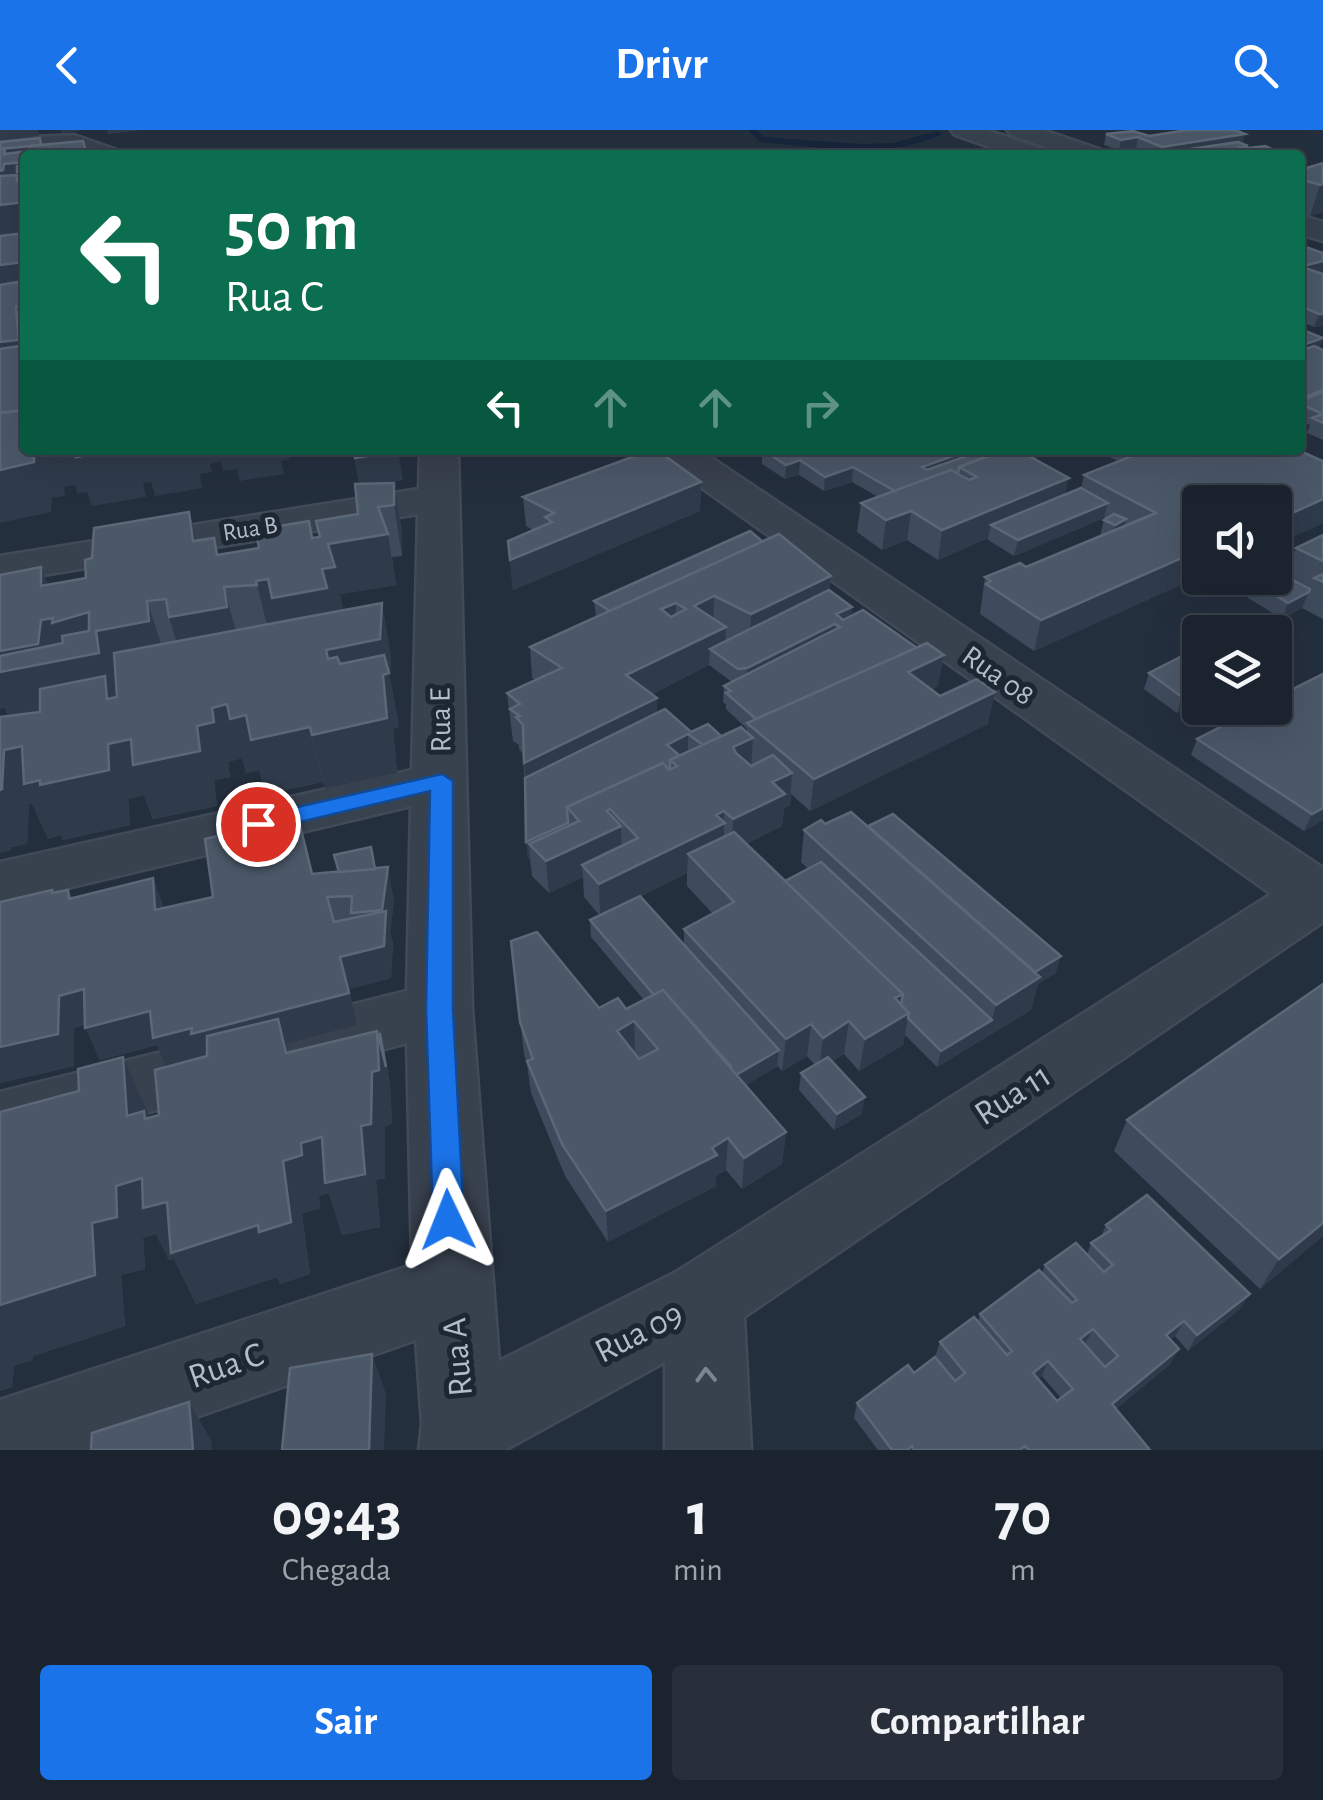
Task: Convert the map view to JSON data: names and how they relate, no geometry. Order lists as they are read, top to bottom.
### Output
{
  "streets": {
    "street": [
      "Rua B",
      "Rua 08",
      "Rua E",
      "Rua 11",
      "Rua 09",
      "Rua A",
      "Rua C"
    ]
  },
  "crossings": [
    ["Rua B", "Rua E"],
    ["Rua 08", "Rua 11"],
    ["Rua E", "Rua A"],
    ["Rua E", "Rua C"],
    ["Rua 11", "Rua 09"],
    ["Rua 09", "Rua A"],
    ["Rua A", "Rua C"]
  ],
  "one_way": ["Rua 09"],
  "page": {
    "header": "Drivr",
    "turn": ["50 m", "Rua C"],
    "eta": [
      "09:43",
      "Chegada",
      "1",
      "min",
      "70",
      "m"
    ],
    "buttons": ["Sair", "Compartilhar"]
  }
}
